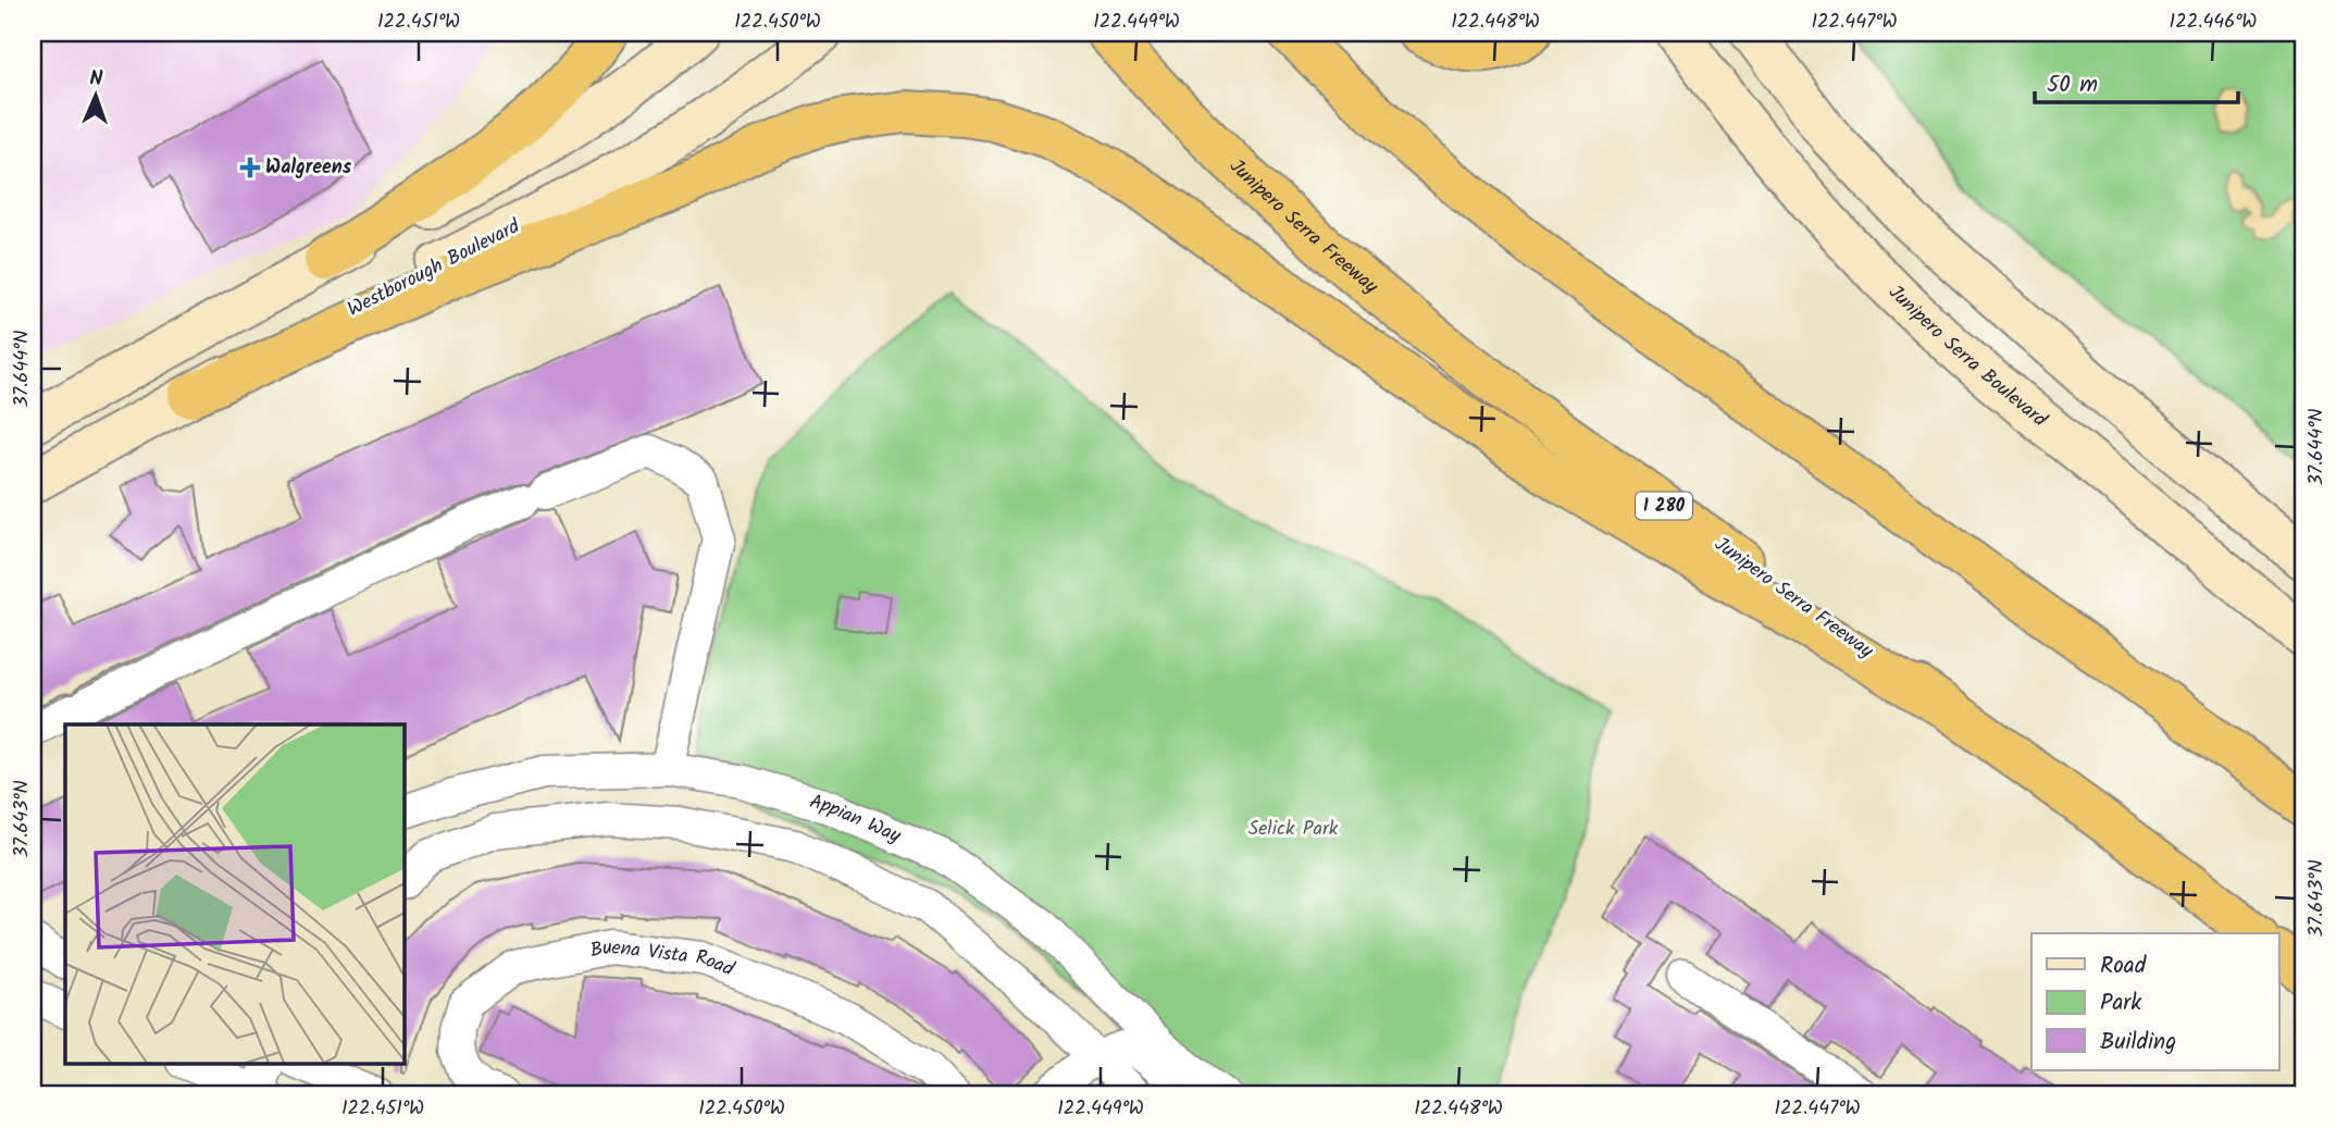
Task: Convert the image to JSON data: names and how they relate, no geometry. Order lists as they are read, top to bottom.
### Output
{
  "streets": {
    "highway": ["Junipero Serra Freeway", "I 280"],
    "main road": ["Westborough Boulevard", "Junipero Serra Boulevard"],
    "street": ["Appian Way", "Buena Vista Road"]
  },
  "parks": ["Selick Park"],
  "places": {
    "health": ["Walgreens"]
  },
  "legend": ["Road", "Park", "Building"],
  "scale_bar": "50 m",
  "north": "top",
  "coordinates": [
    "122.451°W",
    "122.450°W",
    "122.449°W",
    "122.448°W",
    "122.447°W",
    "122.446°W",
    "37.644°N",
    "37.643°N"
  ]
}
